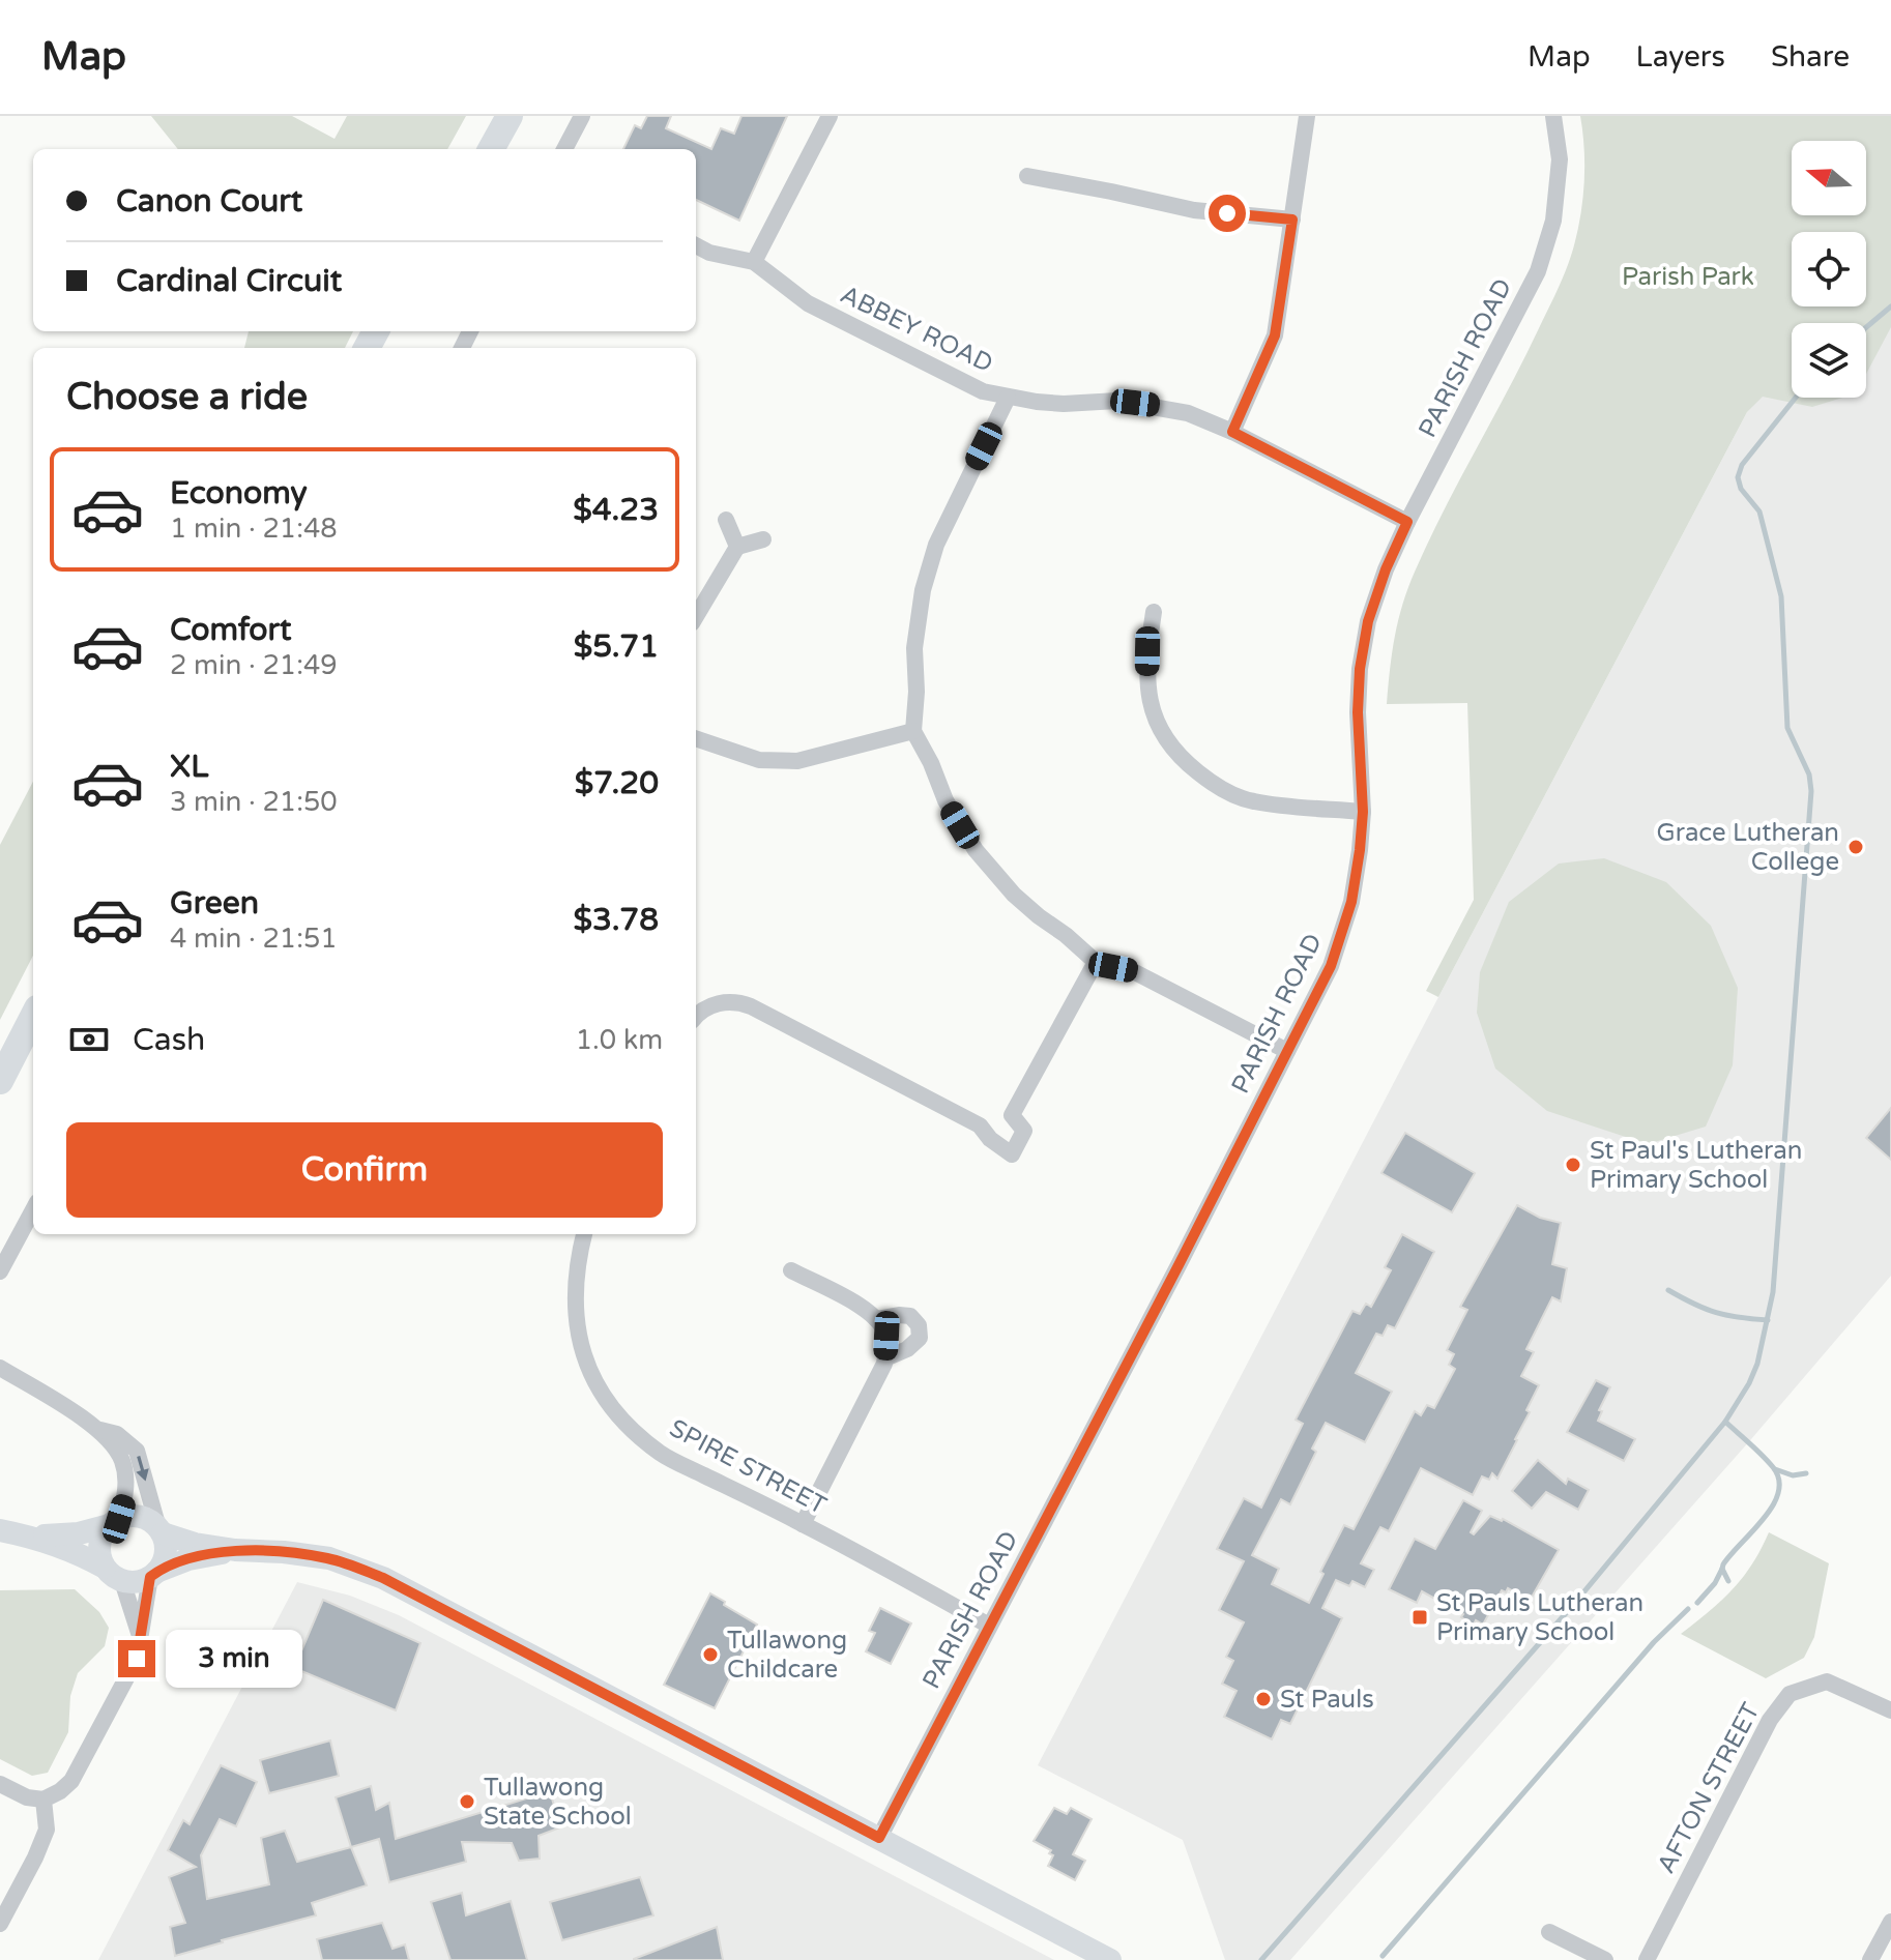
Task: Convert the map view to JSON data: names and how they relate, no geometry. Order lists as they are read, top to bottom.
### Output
{
  "streets": {
    "street": [
      "ABBEY ROAD",
      "PARISH ROAD",
      "SPIRE STREET",
      "AFTON STREET"
    ]
  },
  "crossings": [
    ["ABBEY ROAD", "PARISH ROAD"],
    ["PARISH ROAD", "SPIRE STREET"]
  ],
  "parks": ["Parish Park"],
  "places": {
    "other": [
      "Grace Lutheran College",
      "St Paul's Lutheran Primary School",
      "Tullawong Childcare",
      "St Pauls",
      "Tullawong State School"
    ],
    "transit": ["St Pauls Lutheran Primary School"]
  },
  "north": "left",
  "page": {
    "header": "Map",
    "nav": ["Map", "Layers", "Share"],
    "banner": ["Canon Court", "Cardinal Circuit"],
    "heading": "Choose a ride",
    "list": [
      {
        "name": "Economy",
        "note": "1 min · 21:48",
        "value": "$4.23"
      },
      {
        "name": "Comfort",
        "note": "2 min · 21:49",
        "value": "$5.71"
      },
      {
        "name": "XL",
        "note": "3 min · 21:50",
        "value": "$7.20"
      },
      {
        "name": "Green",
        "note": "4 min · 21:51",
        "value": "$3.78"
      }
    ],
    "pay": ["Cash", "1.0 km"],
    "buttons": "Confirm",
    "bubble": "3 min"
  }
}
